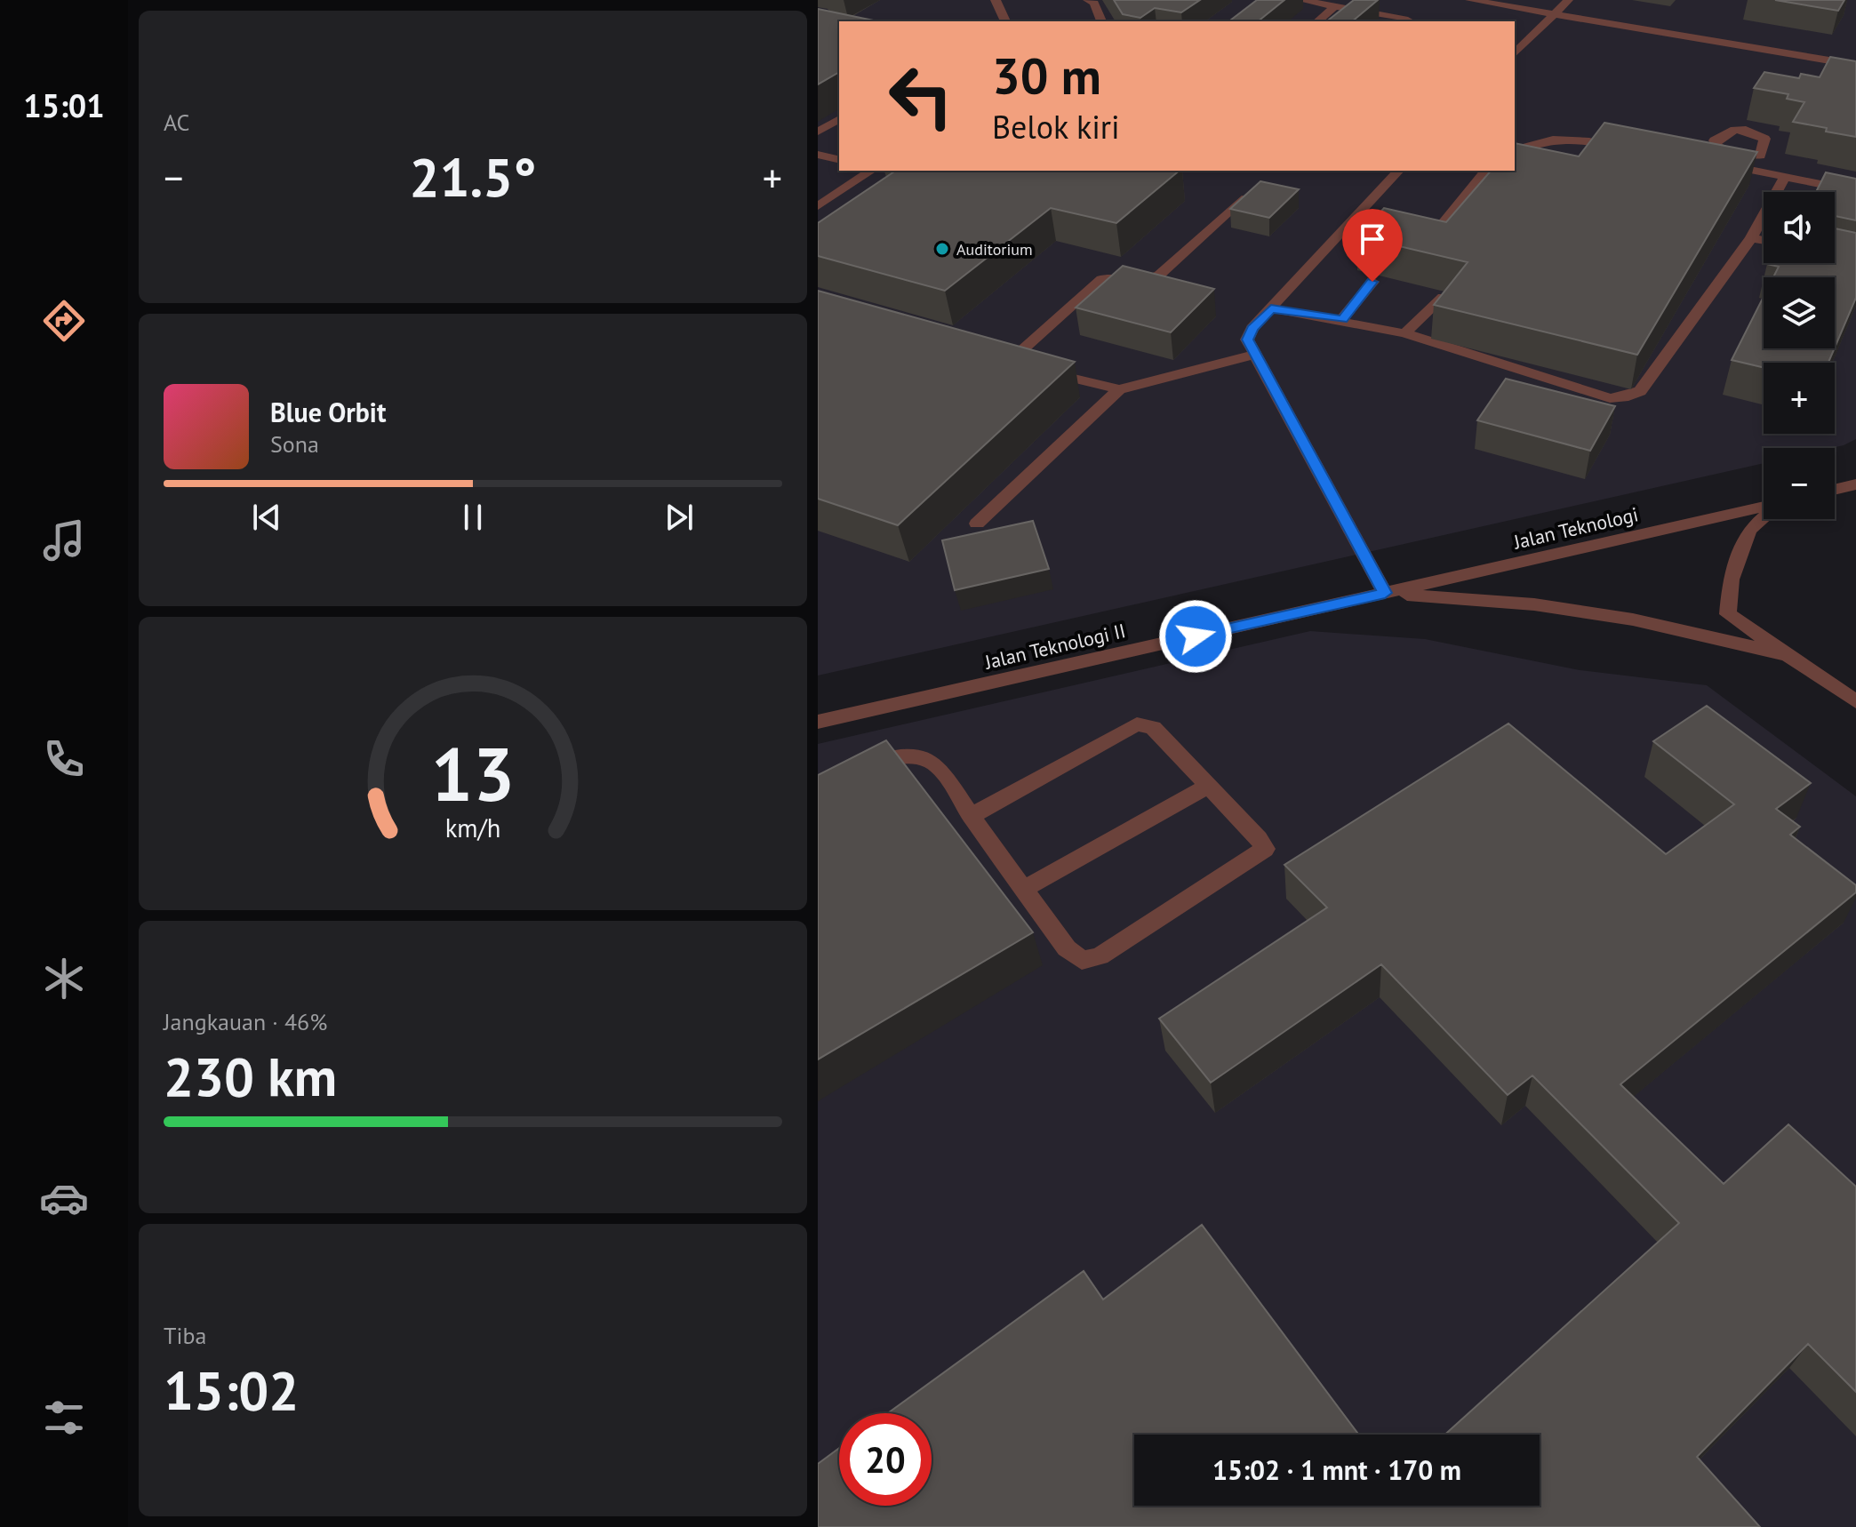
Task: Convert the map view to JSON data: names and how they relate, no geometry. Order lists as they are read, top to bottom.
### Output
{
  "streets": {
    "lane": ["Jalan Teknologi", "Jalan Teknologi II"]
  },
  "crossings": [
    ["Jalan Teknologi", "Jalan Teknologi II"]
  ],
  "places": ["Auditorium"],
  "page": {
    "tabs": "15:01",
    "tile": [
      "AC",
      ["Jangkauan · 46%", "230 km"],
      ["Tiba", "15:02"]
    ],
    "turn": ["30 m", "Belok kiri"],
    "heat": ["−", "21.5°", "+"],
    "map_buttons": ["+", "−"],
    "song": ["Blue Orbit", "Sona"],
    "limit": "20",
    "trip": "15:02 · 1 mnt · 170 m",
    "gauge": ["13", "km/h"]
  }
}
